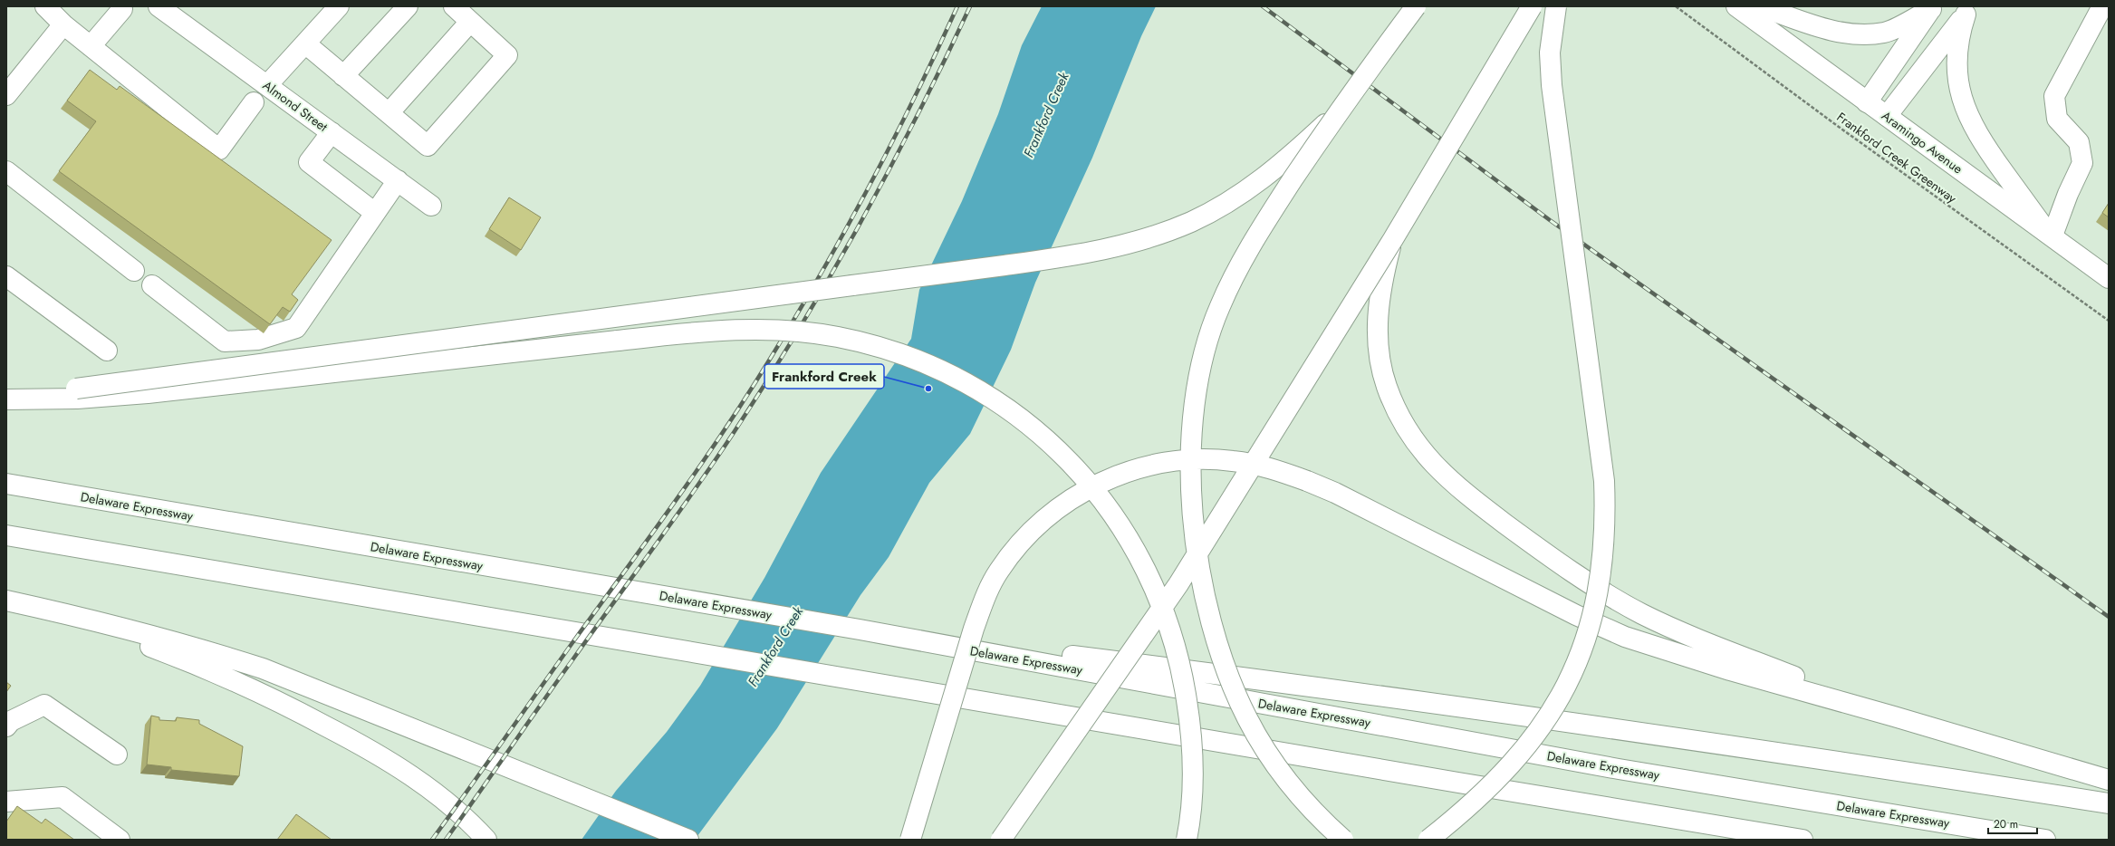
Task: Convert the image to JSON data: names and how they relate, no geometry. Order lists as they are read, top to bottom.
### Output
{
  "streets": {
    "main road": ["Almond Street", "Aramingo Avenue", "Delaware Expressway"],
    "path": ["Frankford Creek Greenway"]
  },
  "water": ["Frankford Creek"],
  "places": ["Frankford Creek"],
  "scale_bar": "20 m"
}
